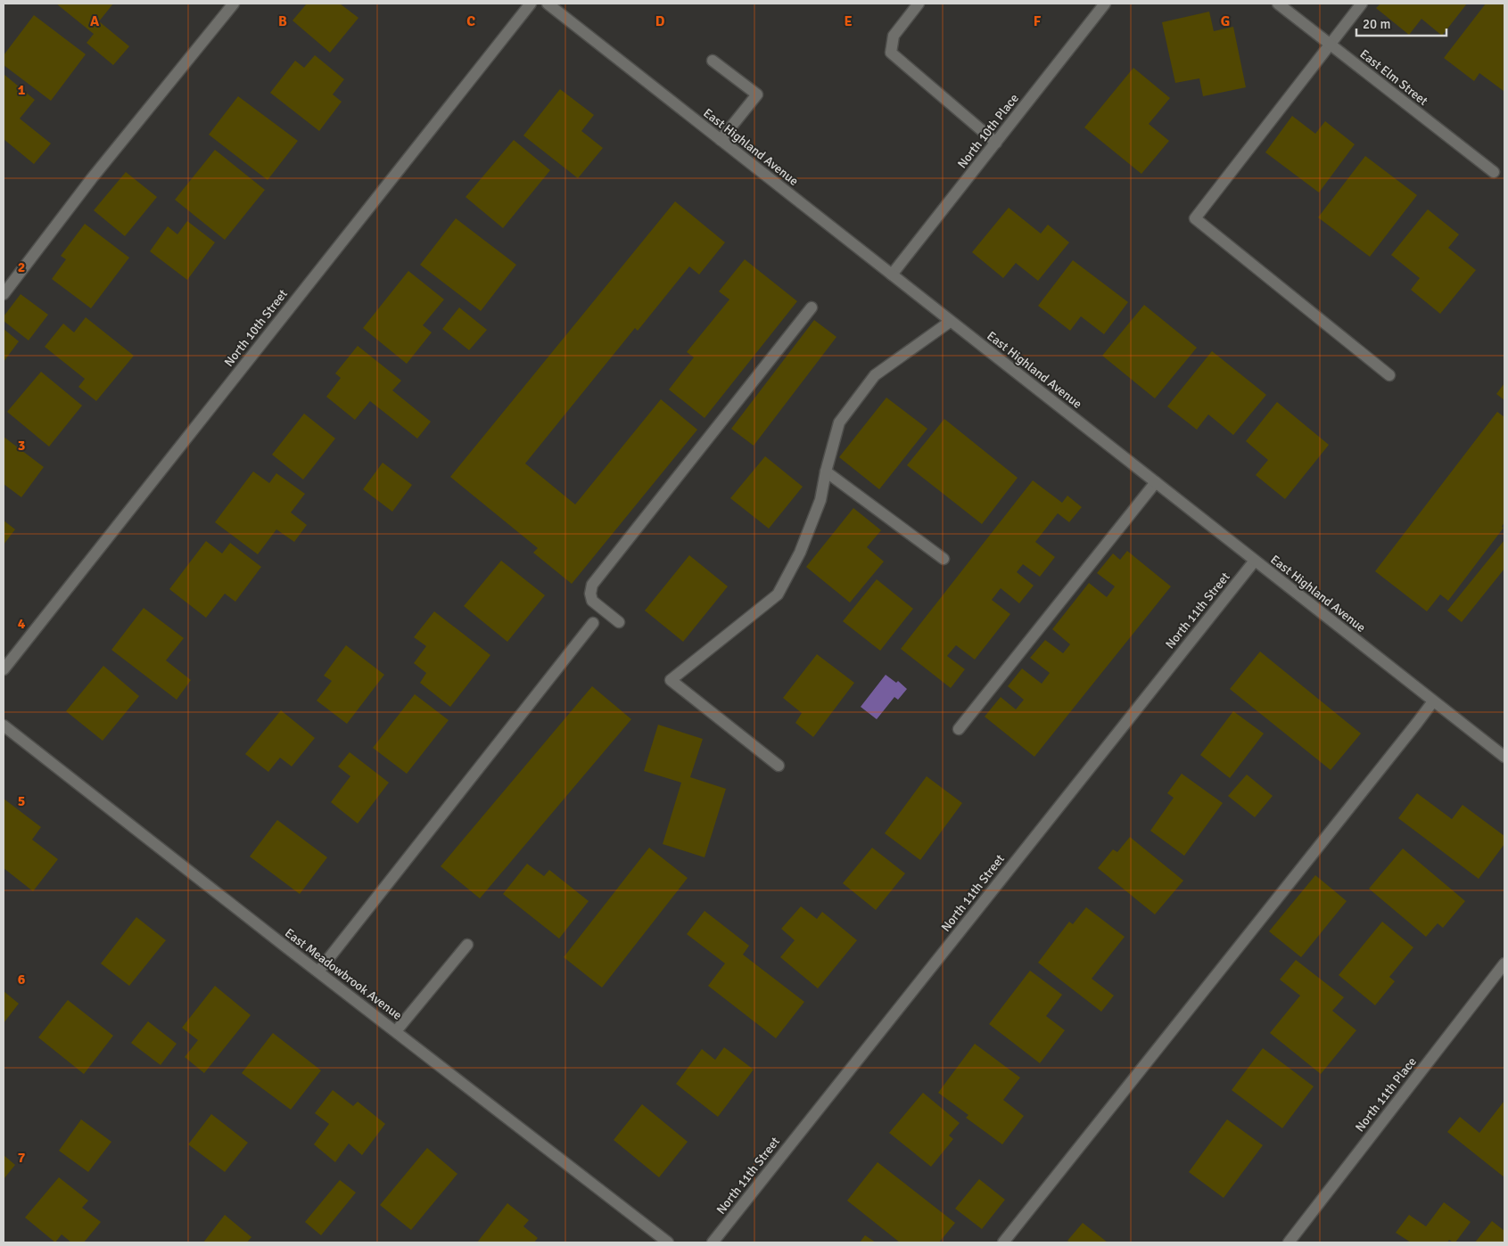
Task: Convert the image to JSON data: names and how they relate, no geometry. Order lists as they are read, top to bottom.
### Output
{
  "streets": {
    "street": [
      "East Elm Street",
      "North 10th Place",
      "East Highland Avenue",
      "North 10th Street",
      "North 11th Street",
      "East Meadowbrook Avenue",
      "North 11th Place"
    ]
  },
  "crossings": [
    ["North 10th Place", "East Highland Avenue"],
    ["East Highland Avenue", "North 11th Street"]
  ],
  "scale_bar": "20 m",
  "grid": {
    "columns": [
      "A",
      "B",
      "C",
      "D",
      "E",
      "F",
      "G"
    ],
    "rows": [
      "1",
      "2",
      "3",
      "4",
      "5",
      "6",
      "7"
    ]
  }
}
